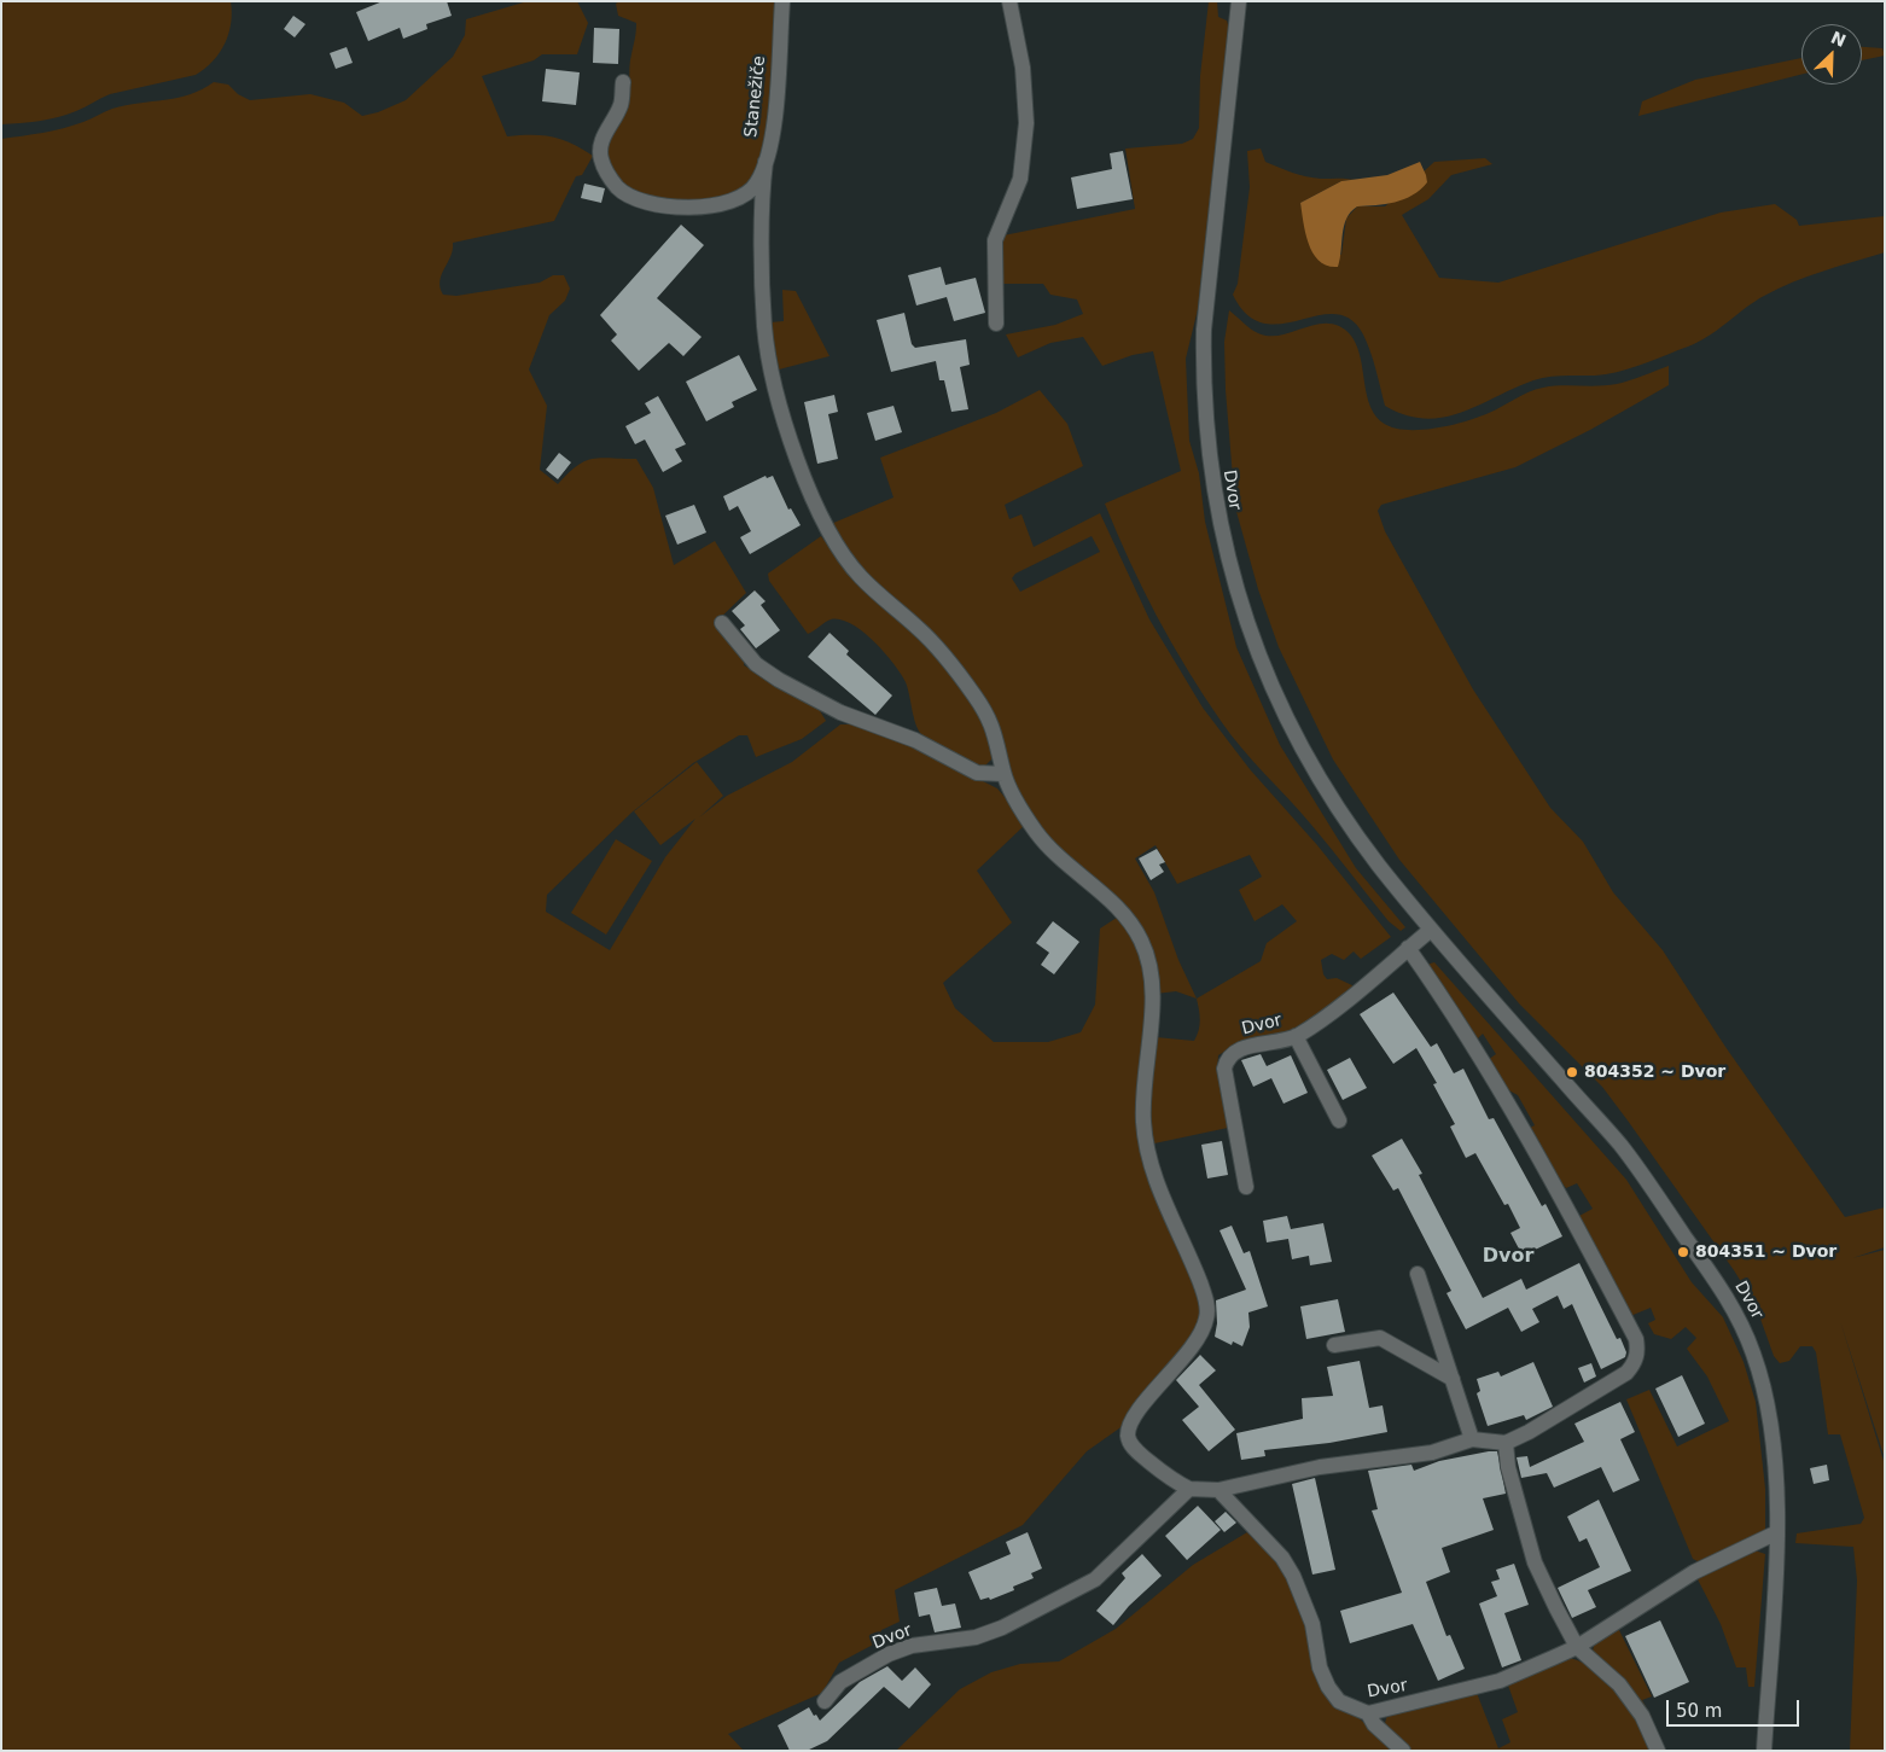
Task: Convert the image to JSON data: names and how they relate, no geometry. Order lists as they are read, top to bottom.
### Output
{
  "streets": {
    "street": ["Stanežiče", "Dvor"]
  },
  "districts": ["Dvor"],
  "places": ["804352 ~ Dvor", "804351 ~ Dvor"],
  "scale_bar": "50 m",
  "north": "top right"
}
